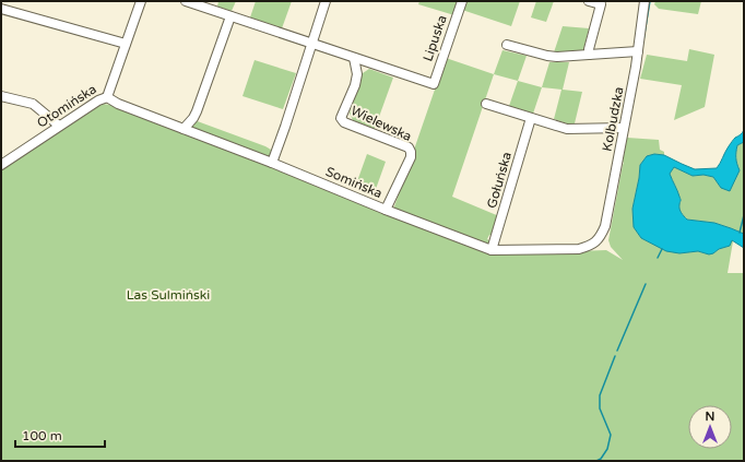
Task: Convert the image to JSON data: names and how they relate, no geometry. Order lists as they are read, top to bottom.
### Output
{
  "streets": {
    "street": [
      "Lipuska",
      "Otomińska",
      "Kolbudzka",
      "Wielewska",
      "Gołuńska",
      "Somińska"
    ]
  },
  "crossings": [
    ["Lipuska", "Wielewska"],
    ["Otomińska", "Somińska"],
    ["Kolbudzka", "Somińska"],
    ["Wielewska", "Somińska"],
    ["Gołuńska", "Somińska"]
  ],
  "parks": ["Las Sulmiński"],
  "scale_bar": "100 m",
  "north": "top"
}
